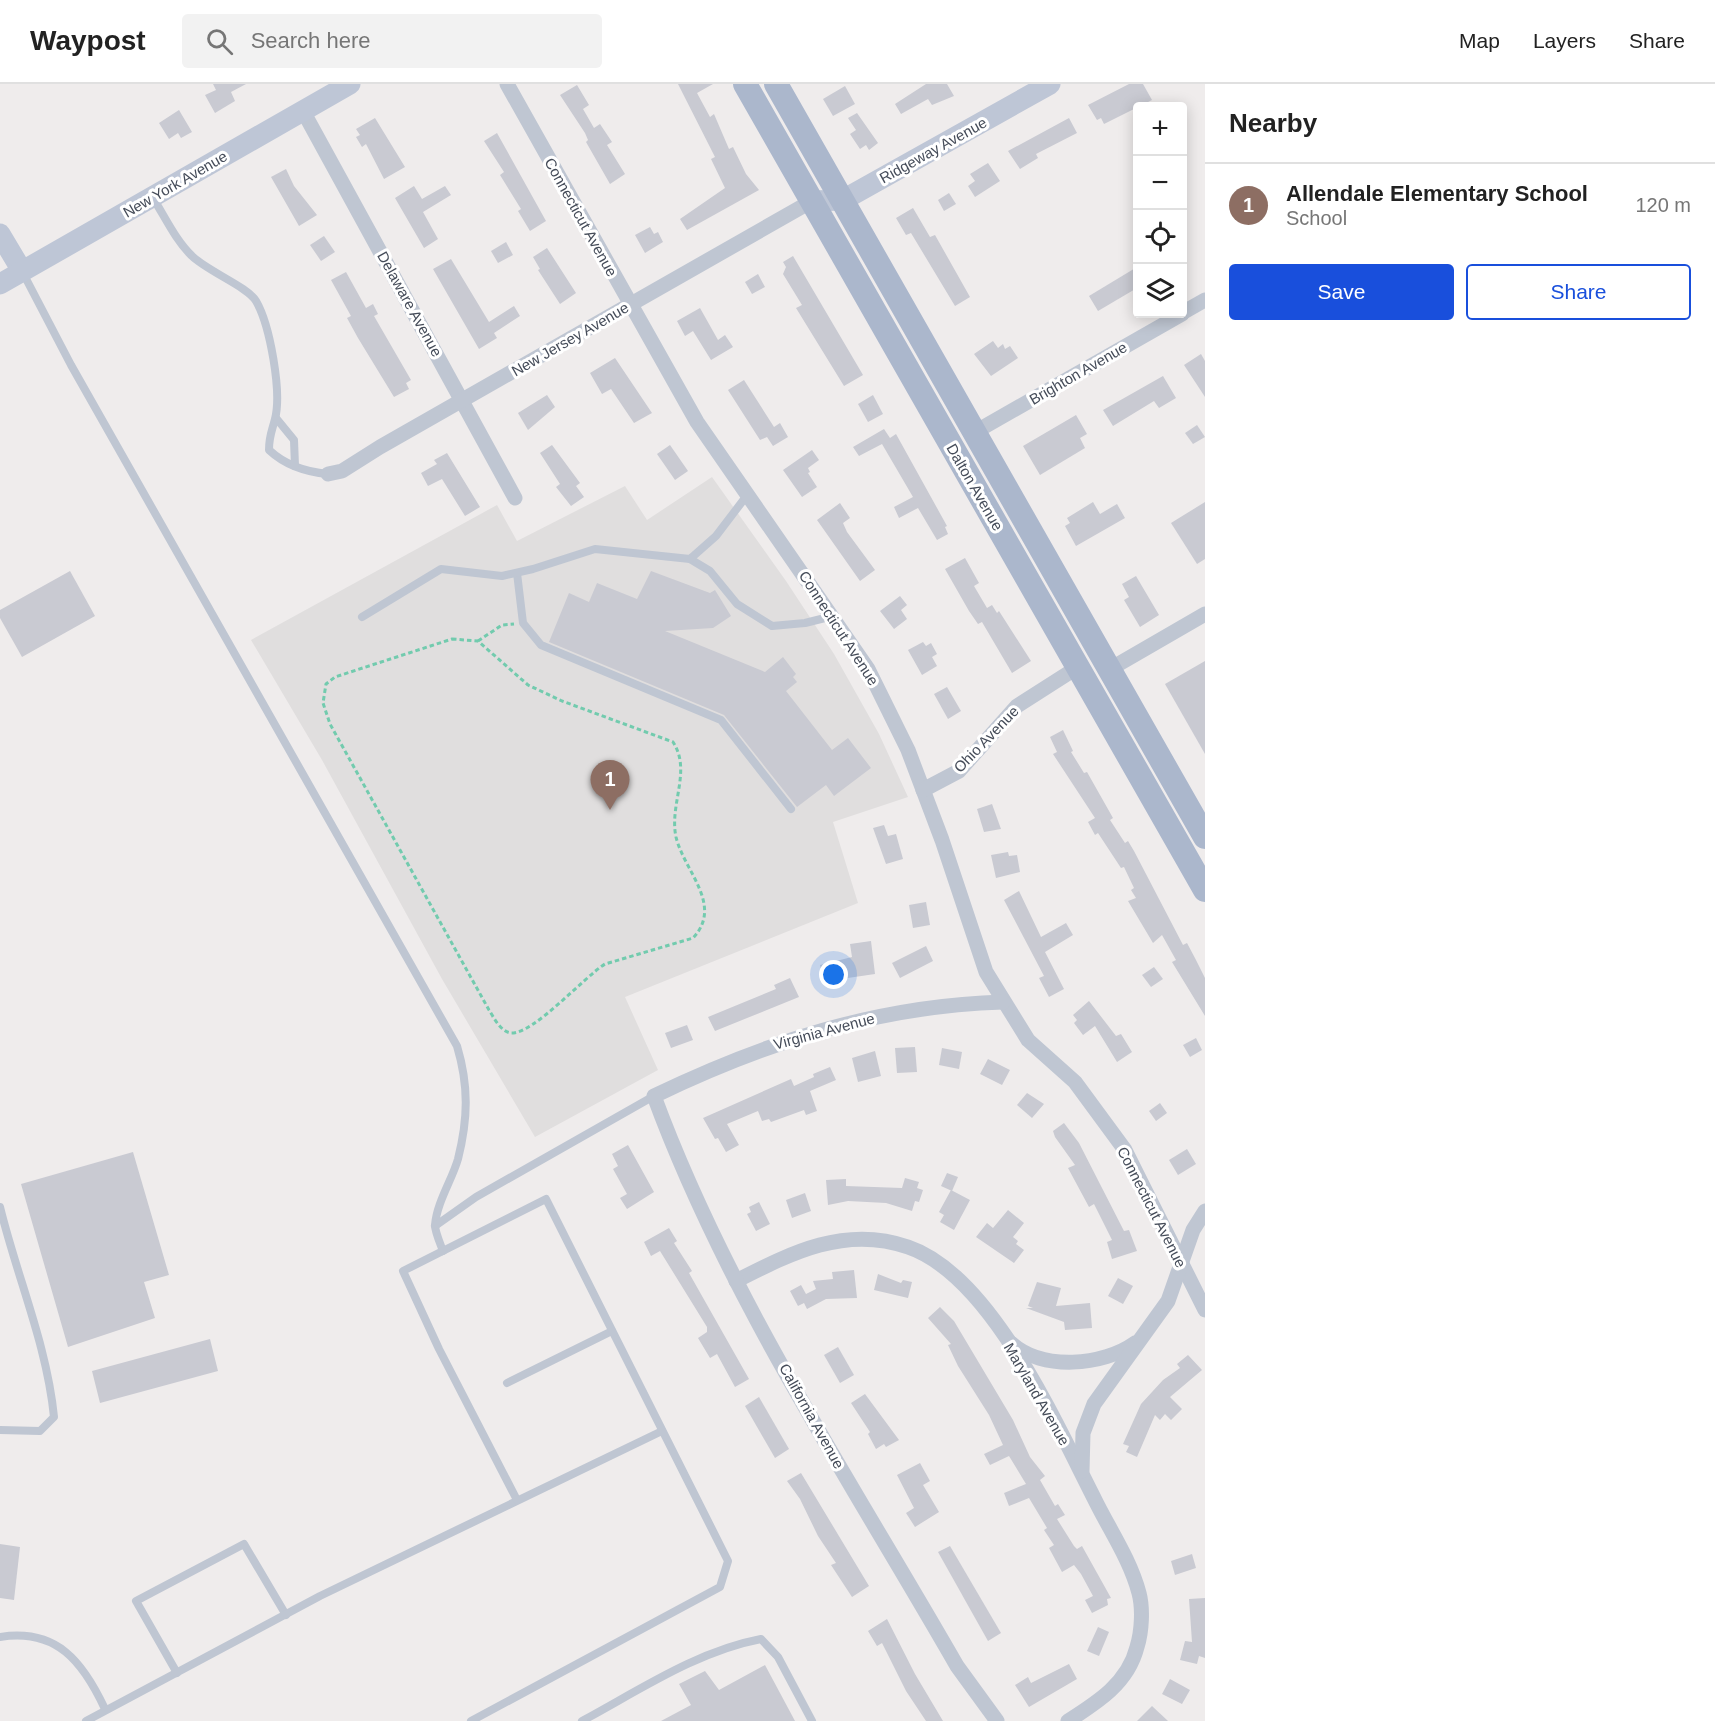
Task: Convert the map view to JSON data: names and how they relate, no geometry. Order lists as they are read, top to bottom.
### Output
{
  "streets": {
    "main road": ["Dalton Avenue"],
    "street": [
      "Ridgeway Avenue",
      "New York Avenue",
      "Connecticut Avenue",
      "Delaware Avenue",
      "New Jersey Avenue",
      "Brighton Avenue",
      "Ohio Avenue",
      "Virginia Avenue",
      "Maryland Avenue",
      "California Avenue"
    ]
  },
  "crossings": [
    ["Ridgeway Avenue", "New Jersey Avenue"],
    ["Ridgeway Avenue", "Dalton Avenue"],
    ["New York Avenue", "Delaware Avenue"],
    ["Connecticut Avenue", "New Jersey Avenue"],
    ["Connecticut Avenue", "Ohio Avenue"],
    ["Connecticut Avenue", "Virginia Avenue"],
    ["Delaware Avenue", "New Jersey Avenue"],
    ["New Jersey Avenue", "Dalton Avenue"],
    ["Brighton Avenue", "Dalton Avenue"],
    ["Dalton Avenue", "Ohio Avenue"],
    ["Virginia Avenue", "California Avenue"],
    ["Maryland Avenue", "California Avenue"]
  ],
  "page": {
    "header": "Waypost",
    "search": "Search here",
    "nav": ["Map", "Layers", "Share"],
    "heading": "Nearby",
    "map_buttons": ["+", "−"],
    "list": [
      {
        "mark": "1",
        "name": "Allendale Elementary School",
        "note": "School",
        "value": "120 m"
      }
    ],
    "buttons": ["Save", "Share"],
    "pins": "1"
  }
}
